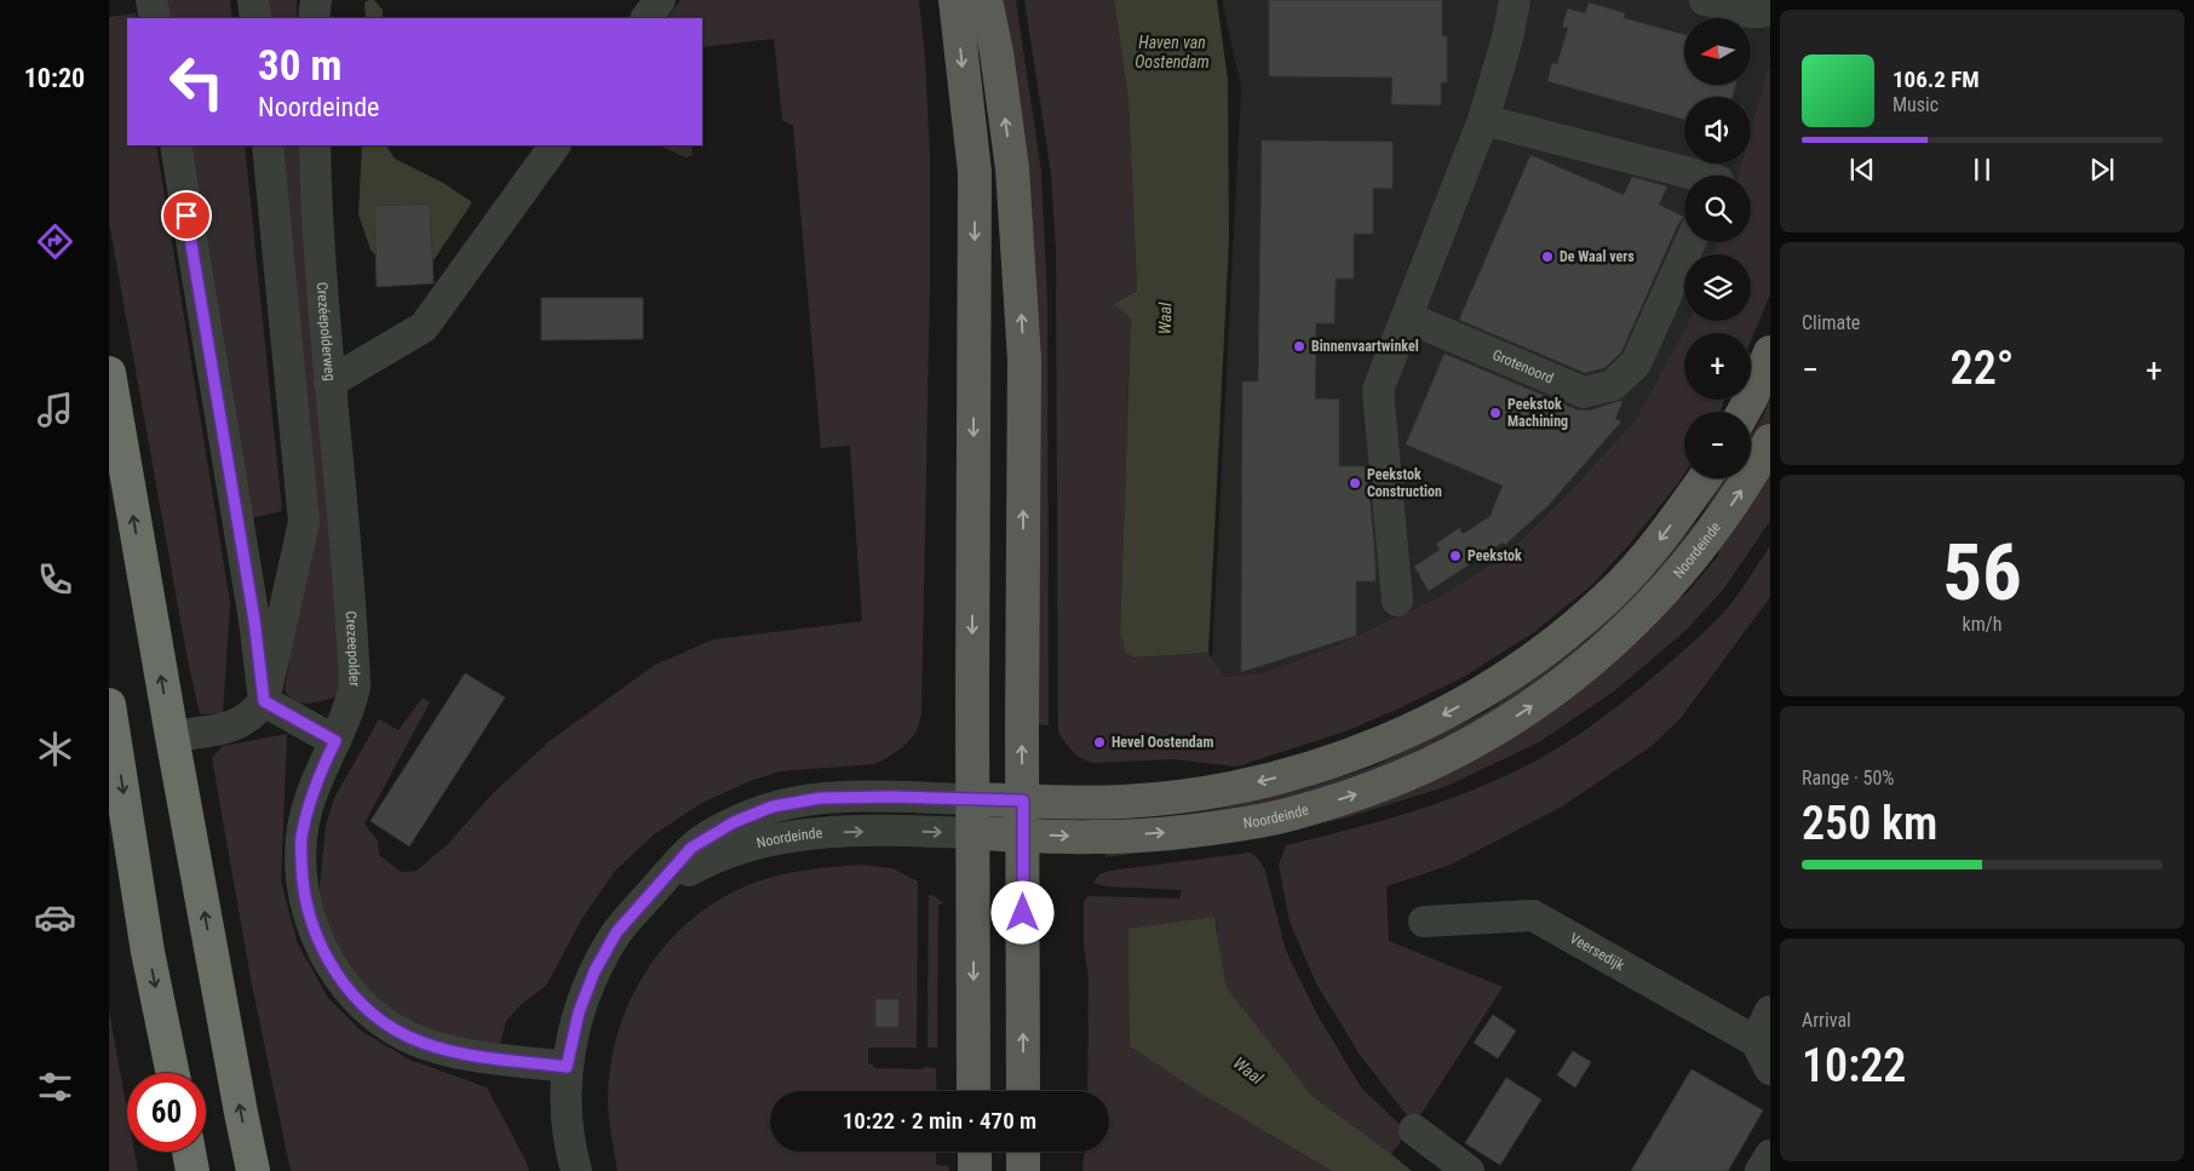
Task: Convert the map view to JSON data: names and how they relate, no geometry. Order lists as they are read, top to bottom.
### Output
{
  "streets": {
    "main road": ["Noordeinde"],
    "street": [
      "Crezéepolderweg",
      "Grotenoord",
      "Crezeepolder",
      "Veersedijk"
    ]
  },
  "crossings": [
    ["Crezéepolderweg", "Crezeepolder"],
    ["Noordeinde", "Crezeepolder"]
  ],
  "water": ["Haven van Oostendam", "Waal"],
  "places": [
    "De Waal vers",
    "Binnenvaartwinkel",
    "Peekstok Machining",
    "Peekstok Construction",
    "Peekstok",
    "Hevel Oostendam"
  ],
  "north": "left",
  "page": {
    "tabs": "10:20",
    "map_buttons": ["+", "−"],
    "turn": ["30 m", "Noordeinde"],
    "song": ["106.2 FM", "Music"],
    "tile": [
      "Climate",
      ["56", "km/h"],
      ["Range · 50%", "250 km"],
      ["Arrival", "10:22"]
    ],
    "heat": ["−", "22°", "+"],
    "limit": "60",
    "trip": "10:22 · 2 min · 470 m"
  }
}
